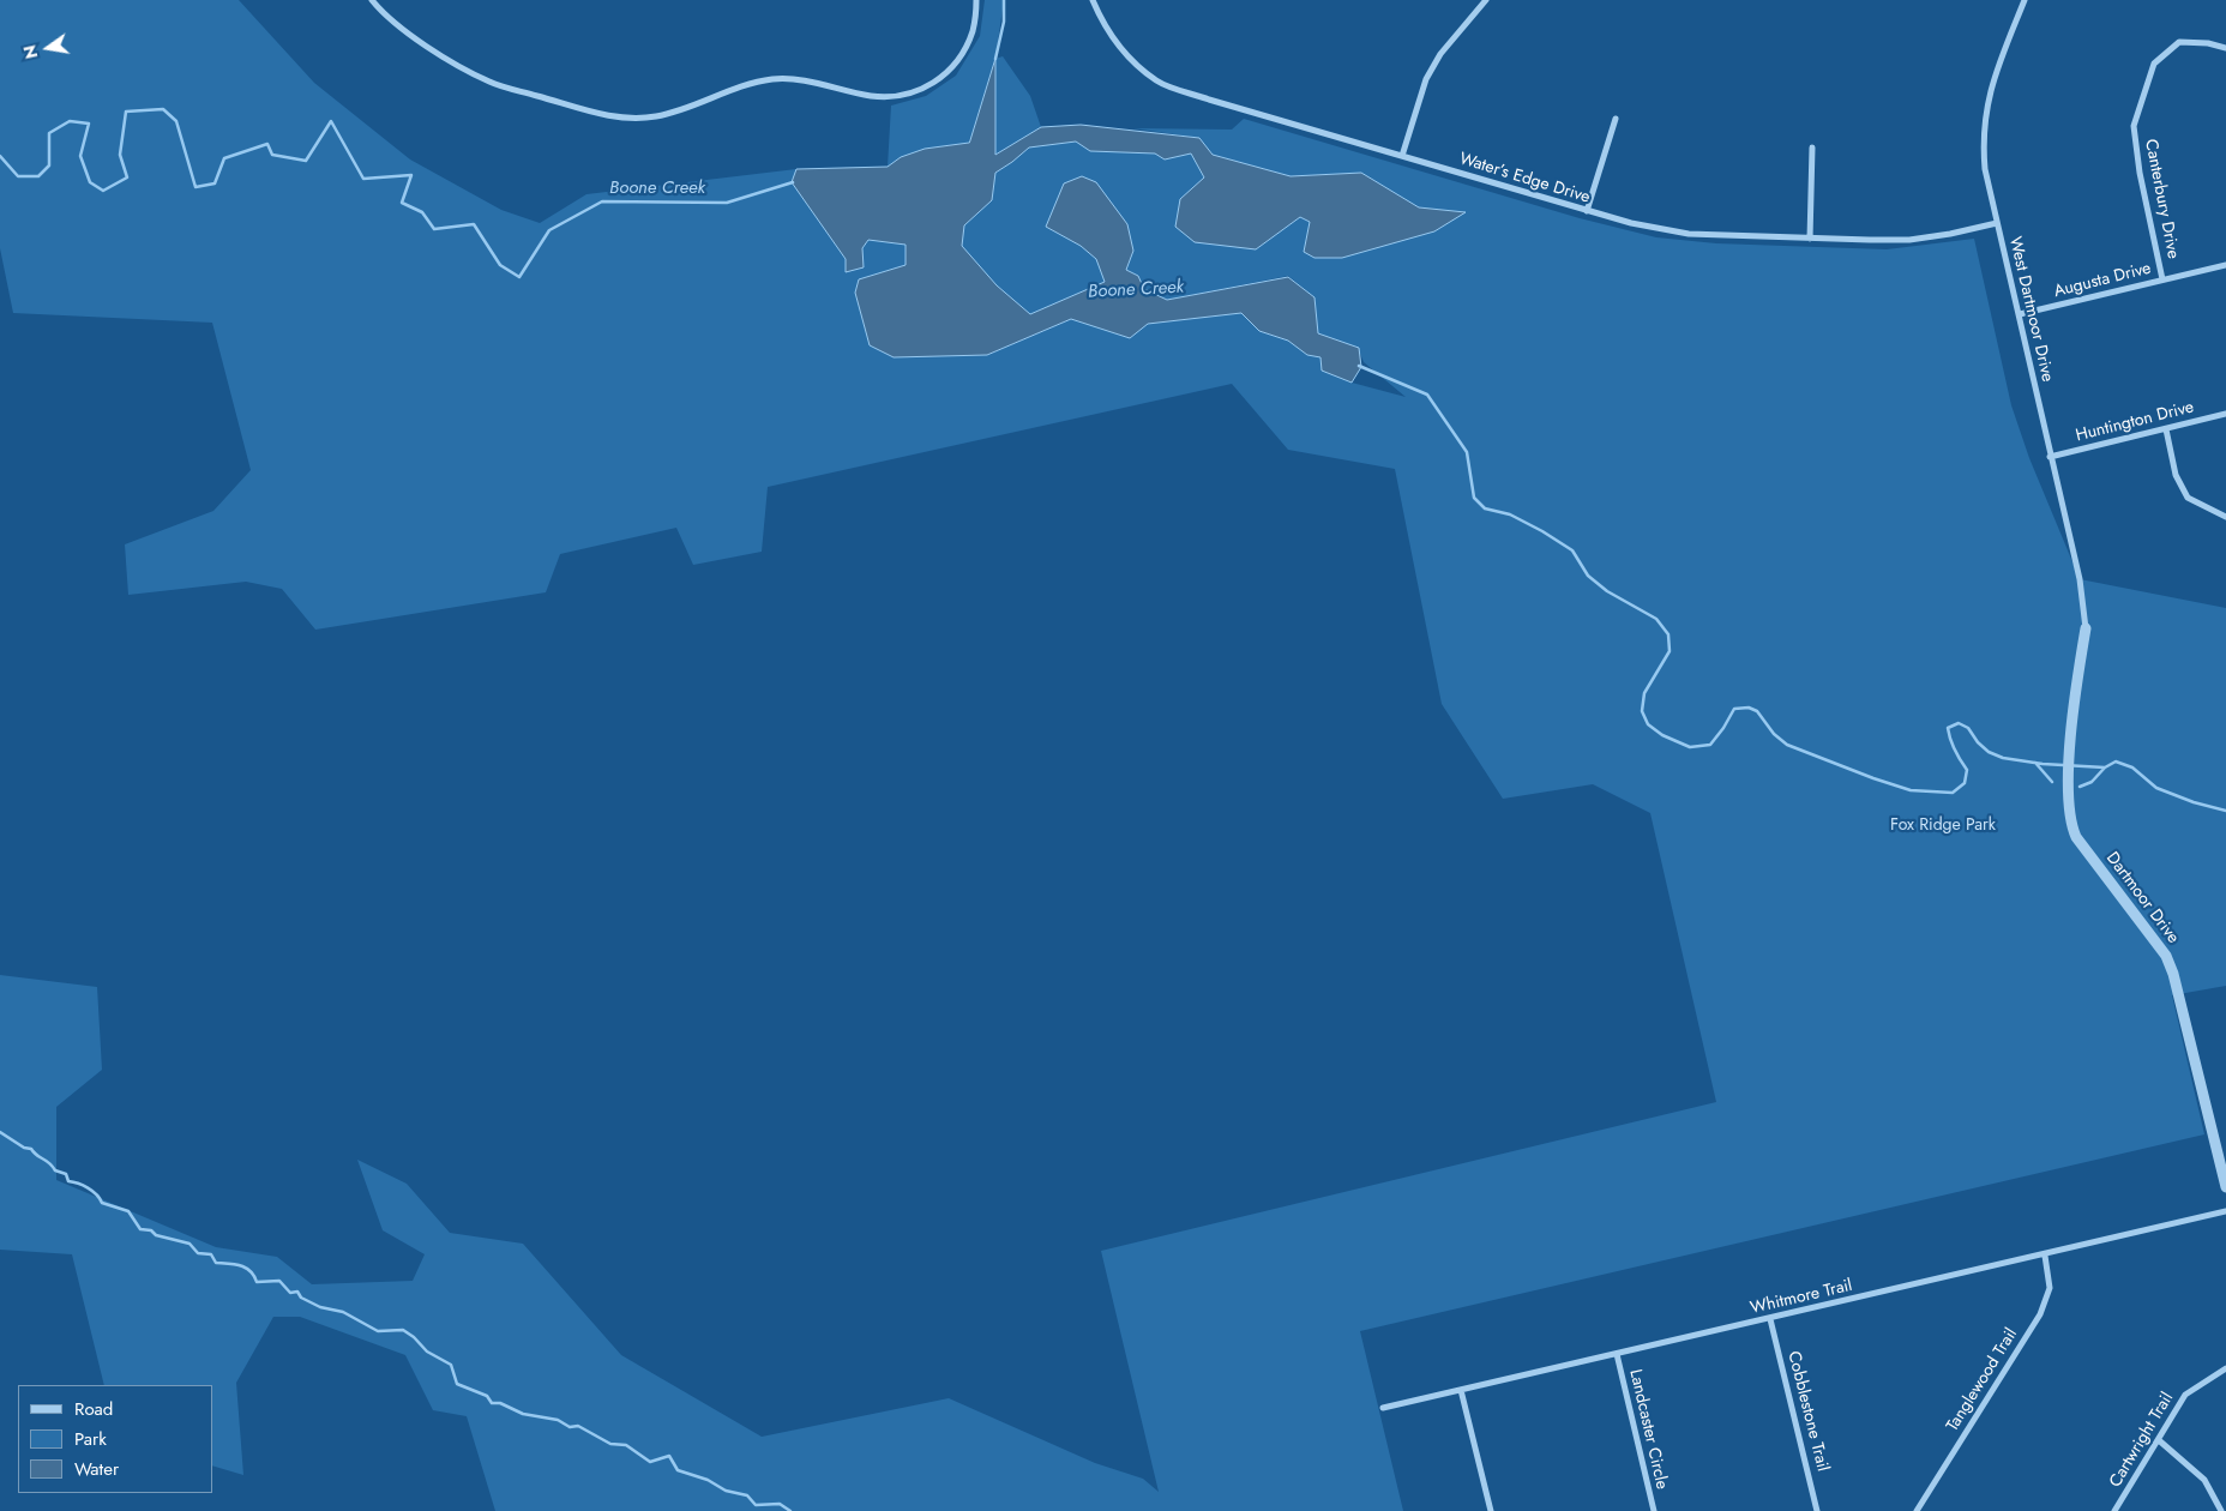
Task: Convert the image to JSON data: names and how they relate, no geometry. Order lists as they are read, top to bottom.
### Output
{
  "streets": {
    "street": [
      "Water’s Edge Drive",
      "Canterbury Drive",
      "Augusta Drive",
      "West Dartmoor Drive",
      "Huntington Drive",
      "Dartmoor Drive",
      "Whitmore Trail",
      "Tanglewood Trail",
      "Cobblestone Trail",
      "Landcaster Circle",
      "Cartwright Trail"
    ]
  },
  "crossings": [
    ["Water’s Edge Drive", "West Dartmoor Drive"],
    ["Canterbury Drive", "Augusta Drive"],
    ["Augusta Drive", "West Dartmoor Drive"],
    ["West Dartmoor Drive", "Huntington Drive"],
    ["West Dartmoor Drive", "Dartmoor Drive"],
    ["Whitmore Trail", "Tanglewood Trail"],
    ["Whitmore Trail", "Cobblestone Trail"],
    ["Whitmore Trail", "Landcaster Circle"]
  ],
  "water": ["Boone Creek"],
  "parks": ["Fox Ridge Park"],
  "legend": ["Road", "Park", "Water"],
  "north": "left"
}
